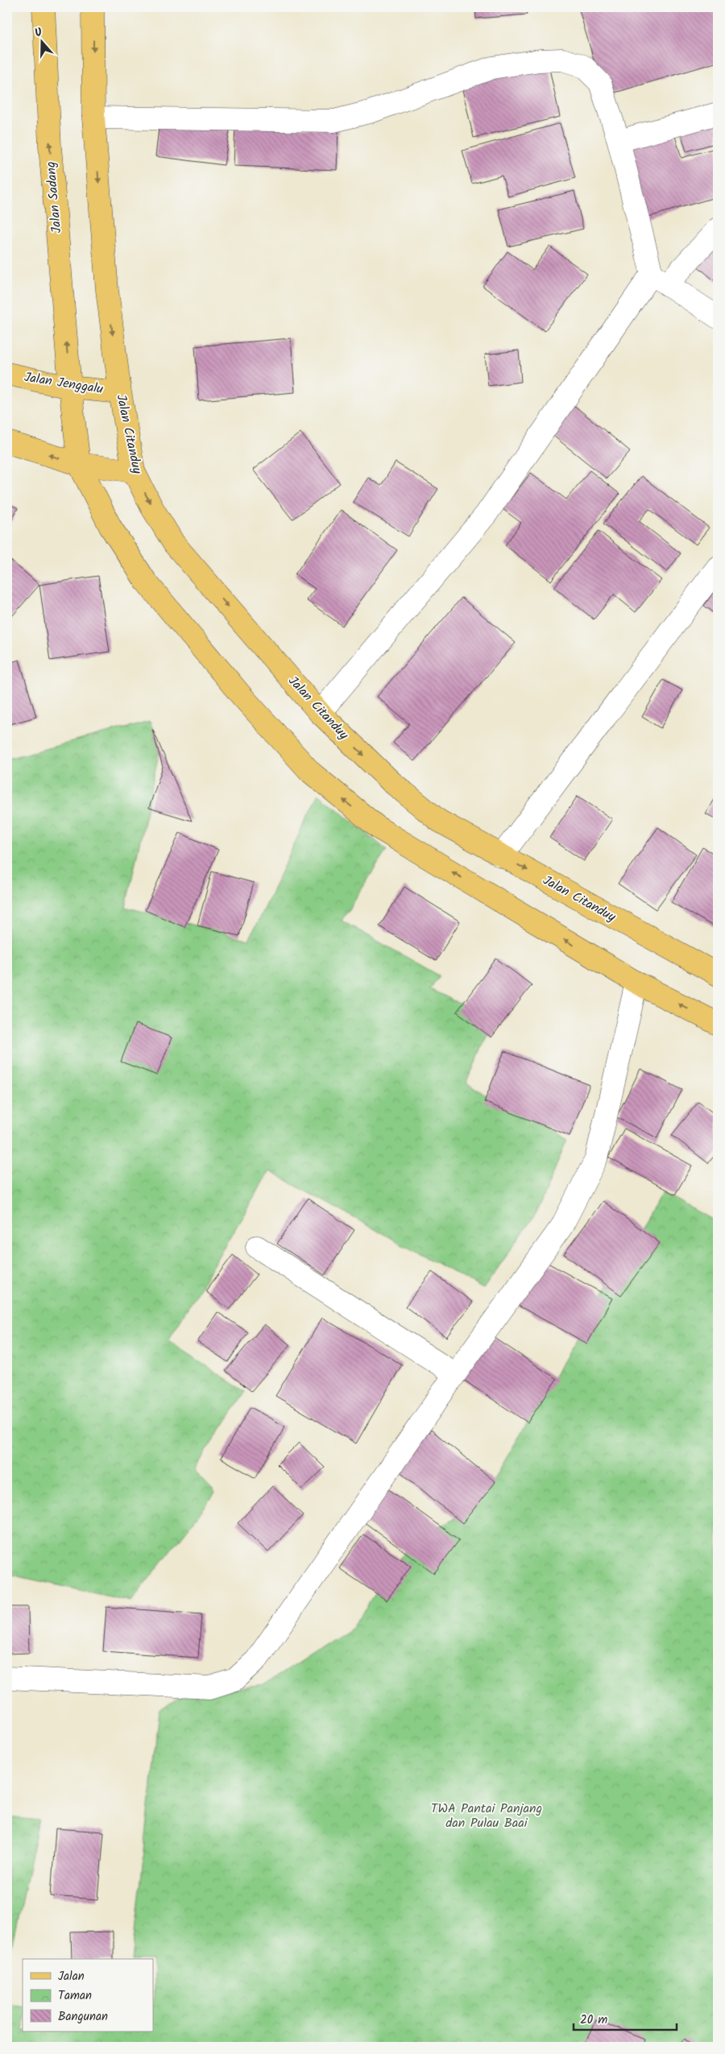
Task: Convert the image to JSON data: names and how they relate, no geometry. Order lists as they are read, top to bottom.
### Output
{
  "streets": {
    "main road": ["Jalan Sadang", "Jalan Jenggalu", "Jalan Citanduy"]
  },
  "crossings": [
    ["Jalan Sadang", "Jalan Jenggalu"],
    ["Jalan Jenggalu", "Jalan Citanduy"]
  ],
  "one_way": ["Jalan Sadang"],
  "parks": ["TWA Pantai Panjang dan Pulau Baai"],
  "legend": ["Jalan", "Taman", "Bangunan"],
  "scale_bar": "20 m",
  "north": "top"
}
